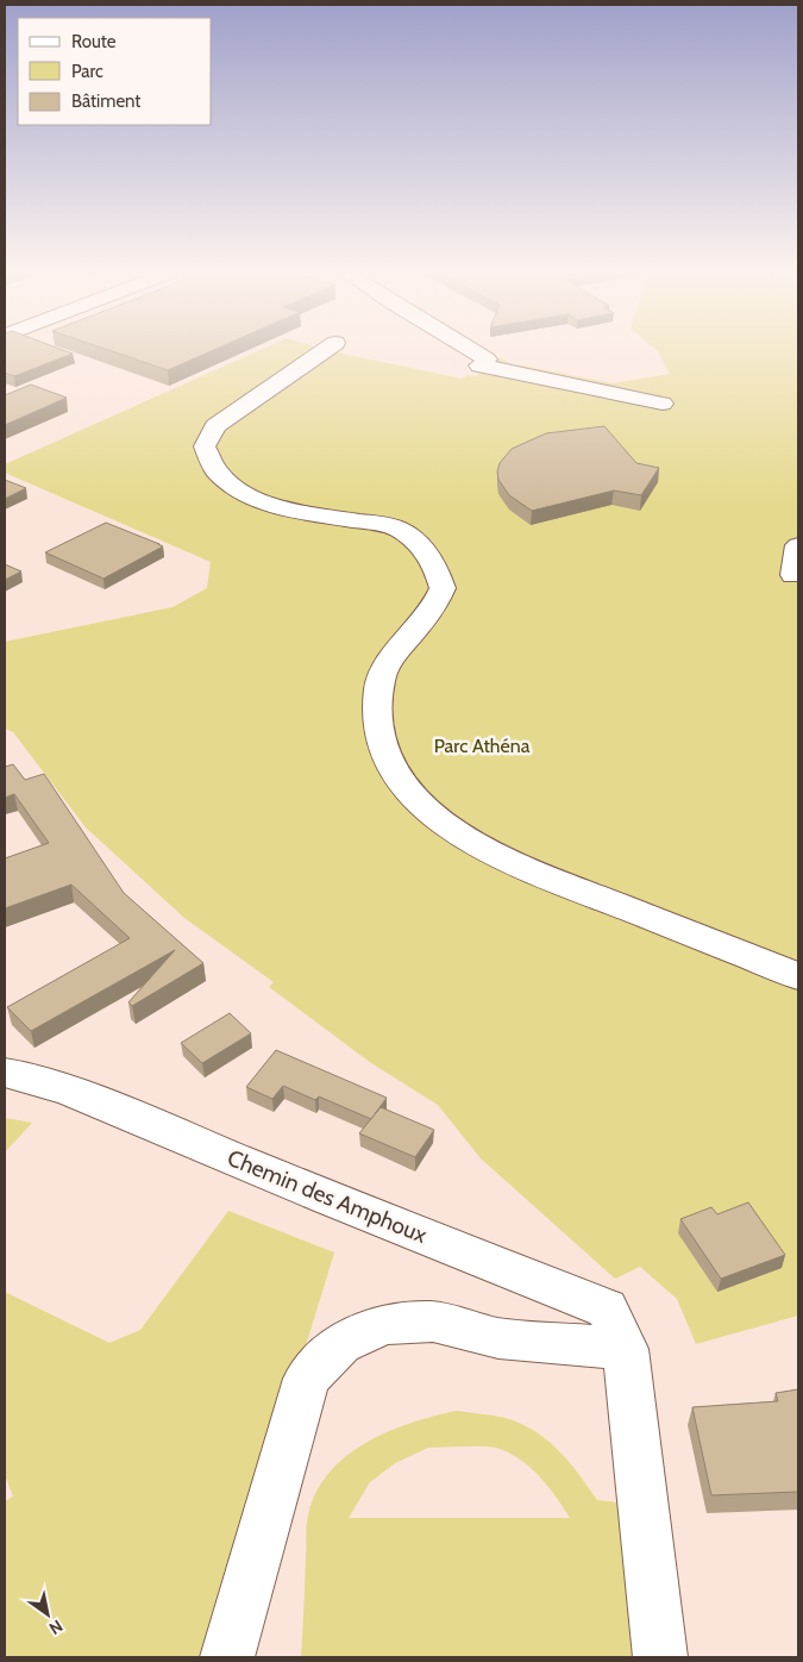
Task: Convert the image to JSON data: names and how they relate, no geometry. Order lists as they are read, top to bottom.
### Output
{
  "streets": {
    "street": ["Chemin des Amphoux"]
  },
  "parks": ["Parc Athéna"],
  "legend": ["Route", "Parc", "Bâtiment"],
  "north": "bottom right"
}
